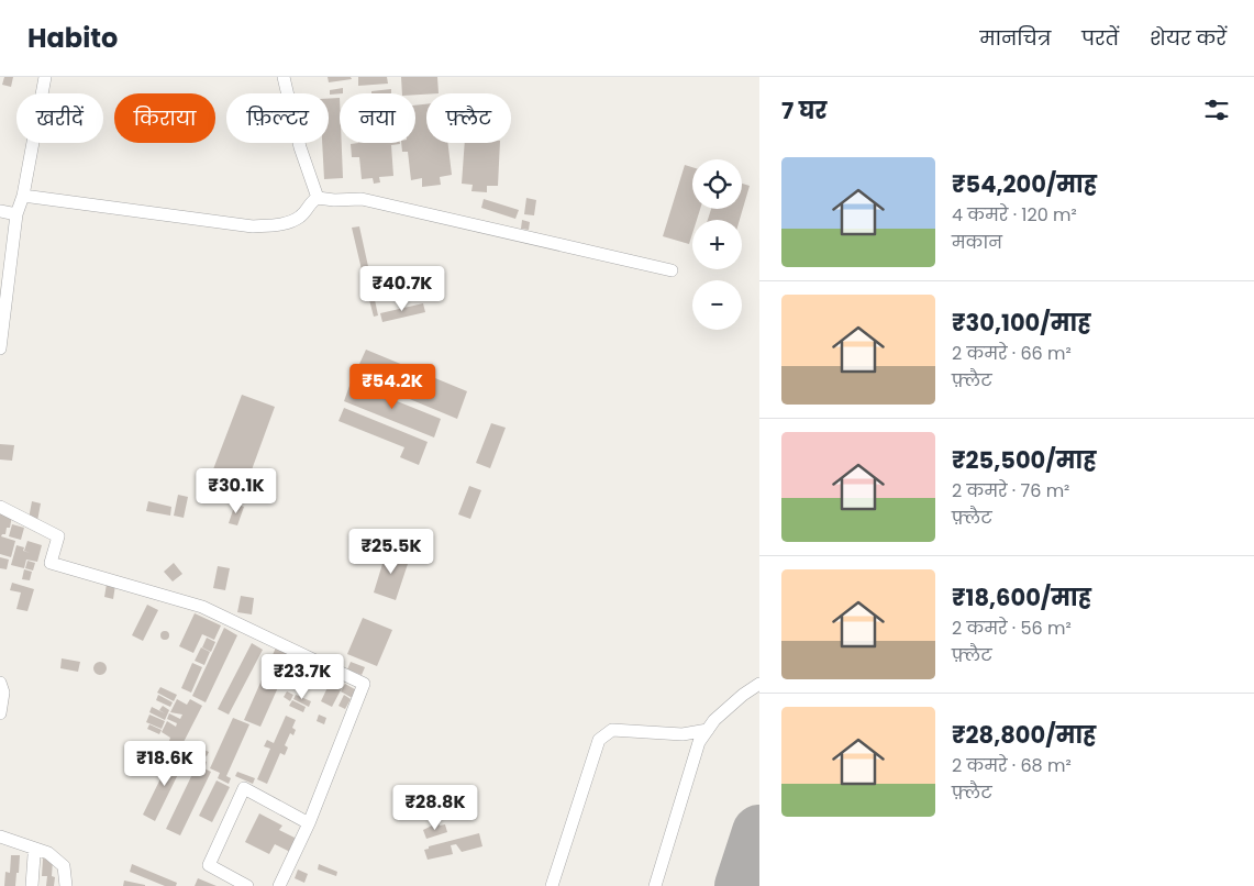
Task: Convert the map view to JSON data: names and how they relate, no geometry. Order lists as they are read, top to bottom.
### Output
{
  "page": {
    "header": "Habito",
    "nav": ["मानचित्र", "परतें", "शेयर करें"],
    "heading": "7 घर",
    "chip": [
      "खरीदें",
      "किराया",
      "फ़िल्टर",
      "नया",
      "फ़्लैट"
    ],
    "list": [
      {
        "name": "₹54,200/माह",
        "note": "4 कमरे · 120 m² · मकान"
      },
      {
        "name": "₹30,100/माह",
        "note": "2 कमरे · 66 m² · फ़्लैट"
      },
      {
        "name": "₹25,500/माह",
        "note": "2 कमरे · 76 m² · फ़्लैट"
      },
      {
        "name": "₹18,600/माह",
        "note": "2 कमरे · 56 m² · फ़्लैट"
      },
      {
        "name": "₹28,800/माह",
        "note": "2 कमरे · 68 m² · फ़्लैट"
      }
    ],
    "map_buttons": ["+", "−"],
    "price": [
      "₹40.7K",
      "₹54.2K",
      "₹30.1K",
      "₹25.5K",
      "₹23.7K",
      "₹18.6K",
      "₹28.8K"
    ]
  }
}
